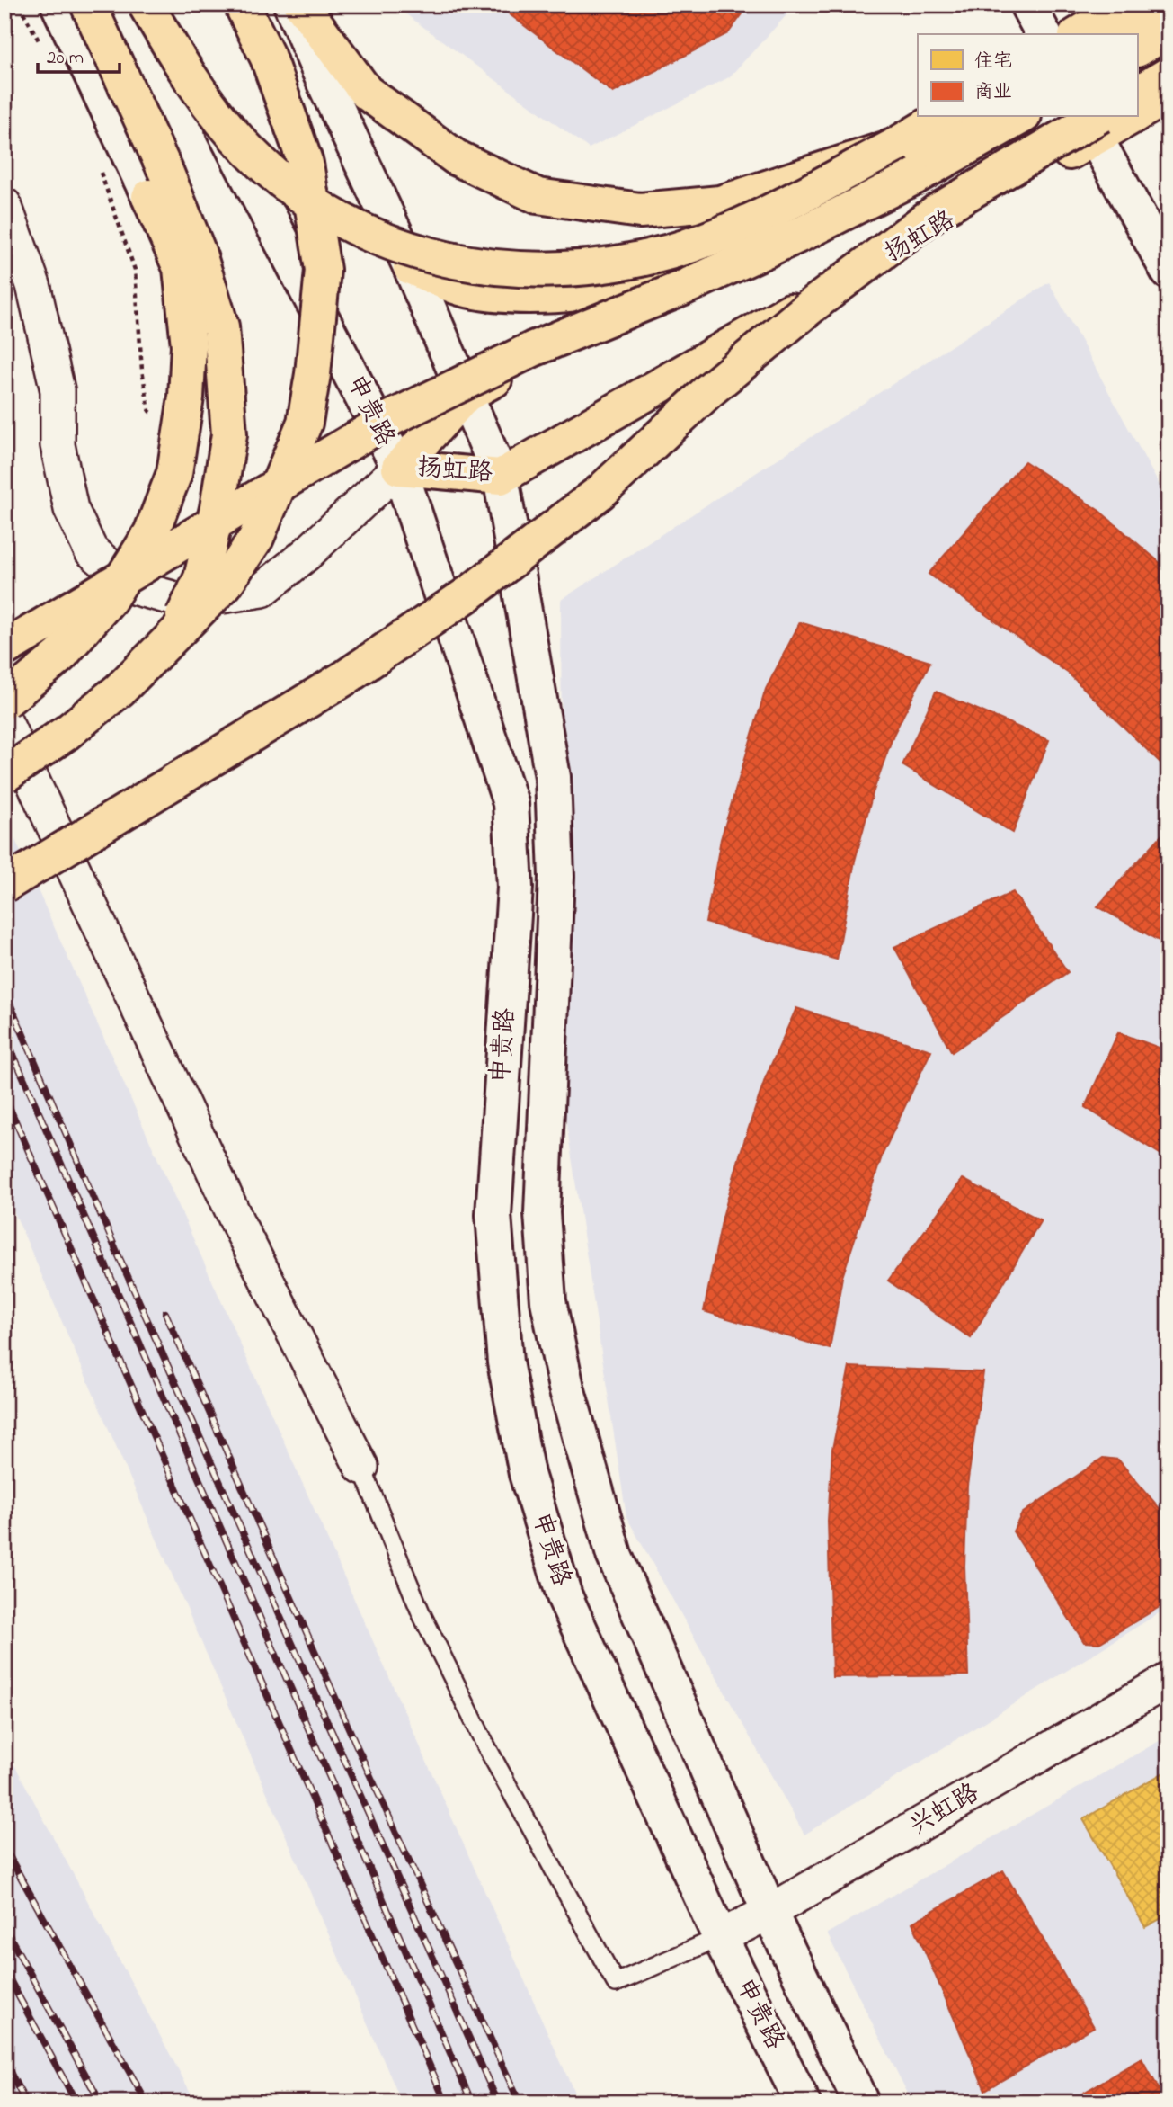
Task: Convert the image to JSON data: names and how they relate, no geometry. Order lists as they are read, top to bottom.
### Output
{
  "streets": {
    "main road": ["扬虹路", "申贵路"],
    "street": ["兴虹路"]
  },
  "crossings": [
    ["扬虹路", "申贵路"],
    ["申贵路", "兴虹路"]
  ],
  "legend": ["住宅", "商业"],
  "scale_bar": "20 m"
}
